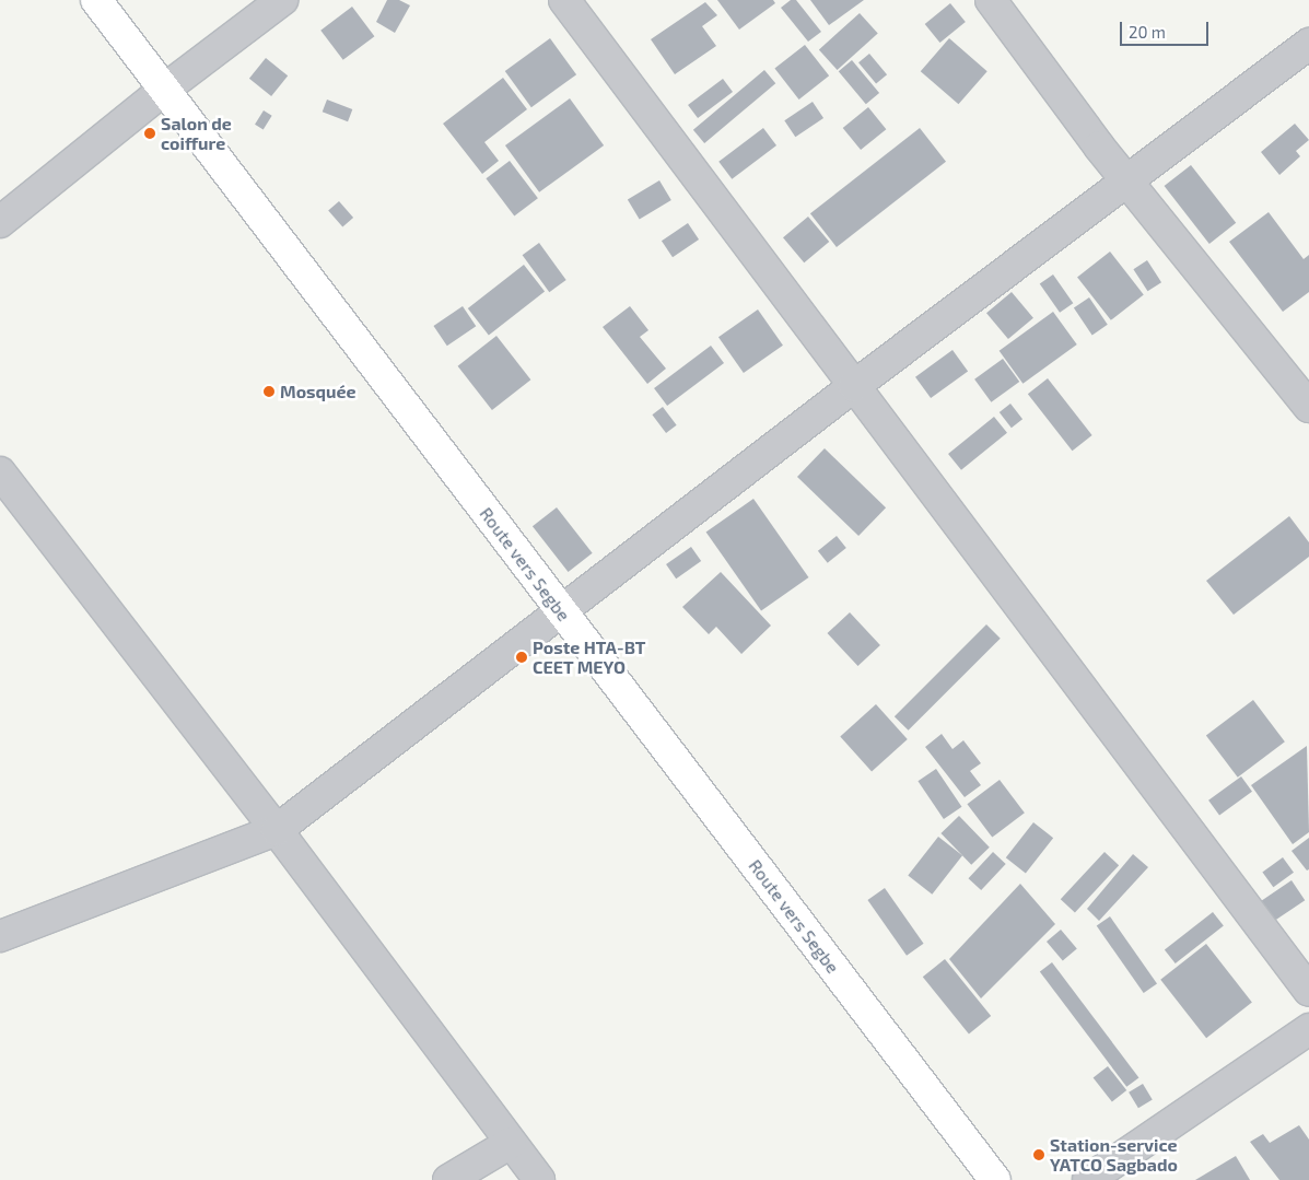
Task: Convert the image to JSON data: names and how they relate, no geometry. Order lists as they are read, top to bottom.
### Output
{
  "streets": {
    "main road": ["Route vers Segbe"]
  },
  "places": [
    "Salon de coiffure",
    "Mosquée",
    "Poste HTA-BT CEET MEYO",
    "Station-service YATCO Sagbado"
  ],
  "scale_bar": "20 m"
}
